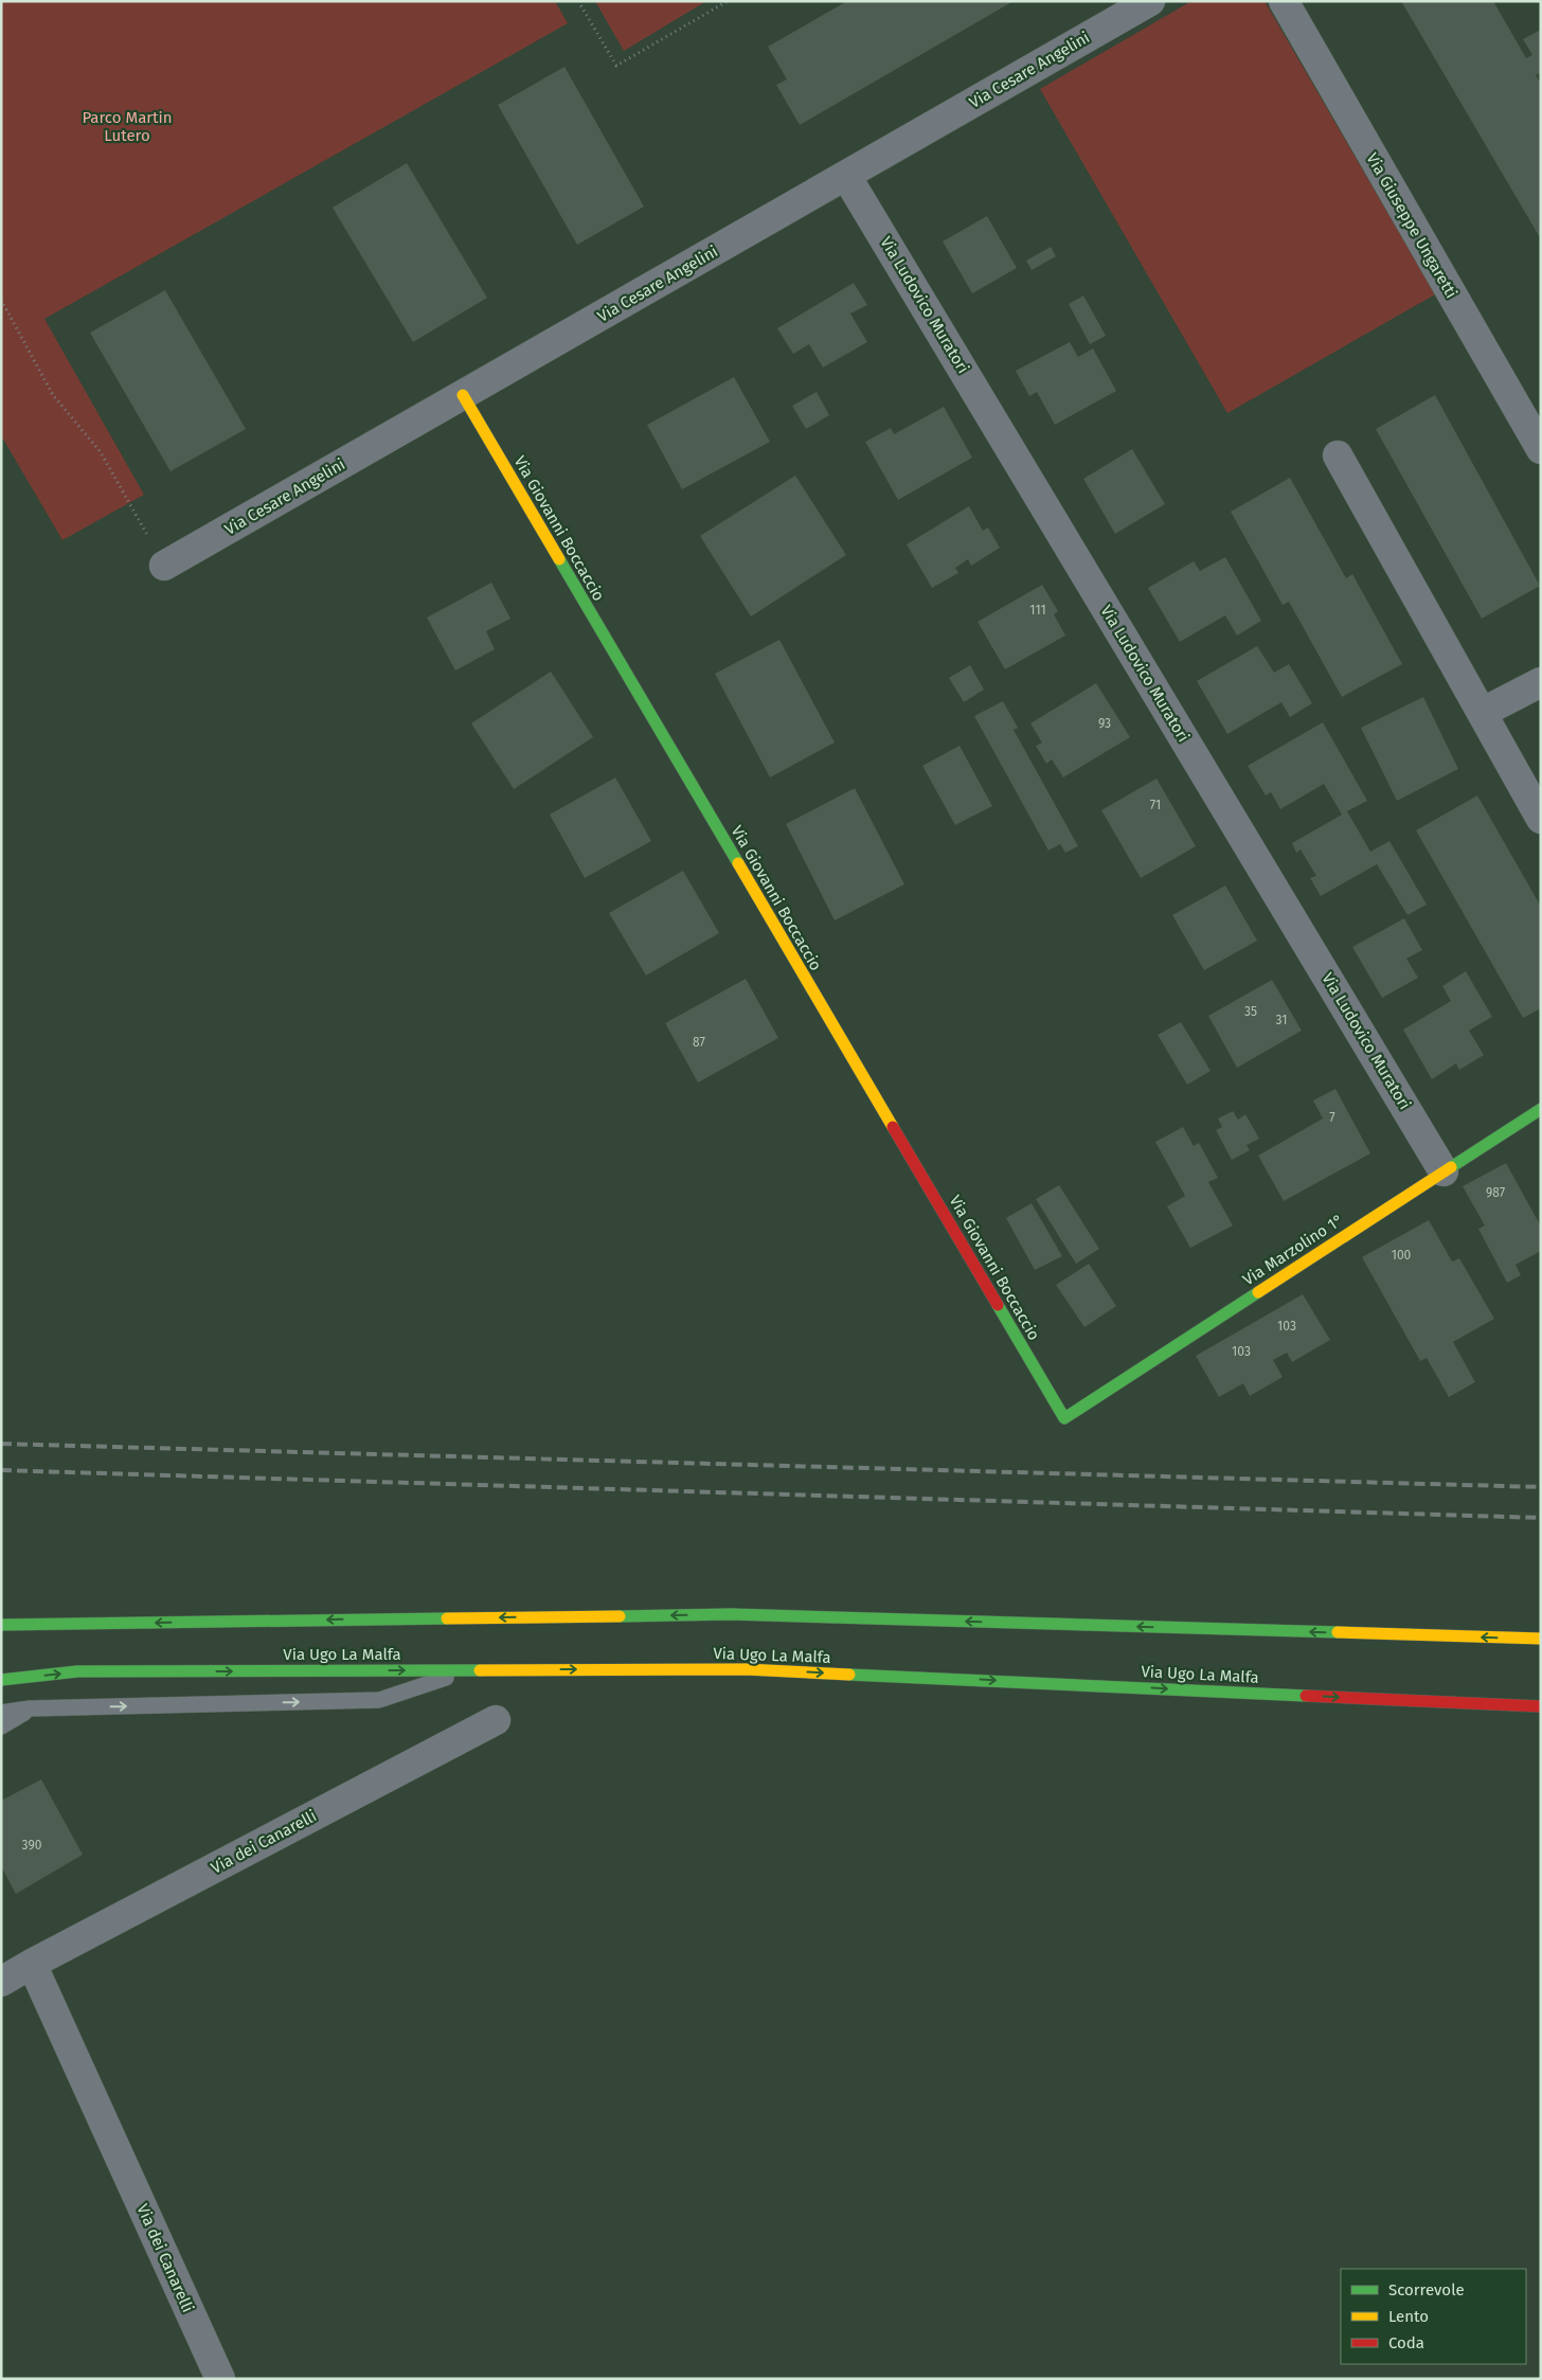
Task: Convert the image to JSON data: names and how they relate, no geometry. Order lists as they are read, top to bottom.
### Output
{
  "streets": {
    "main road": ["Via Giovanni Boccaccio", "Via Marzolino 1°", "Via Ugo La Malfa"],
    "street": [
      "Via Cesare Angelini",
      "Via Giuseppe Ungaretti",
      "Via Ludovico Muratori",
      "Via dei Canarelli"
    ]
  },
  "crossings": [
    ["Via Cesare Angelini", "Via Ludovico Muratori"],
    ["Via Cesare Angelini", "Via Giovanni Boccaccio"],
    ["Via Ludovico Muratori", "Via Marzolino 1°"],
    ["Via Giovanni Boccaccio", "Via Marzolino 1°"]
  ],
  "parks": ["Parco Martin Lutero"],
  "house_numbers": [
    "111",
    "93",
    "71",
    "35",
    "31",
    "87",
    "7",
    "987",
    "100",
    "103",
    "103",
    "390"
  ],
  "legend": ["Scorrevole", "Lento", "Coda"]
}
